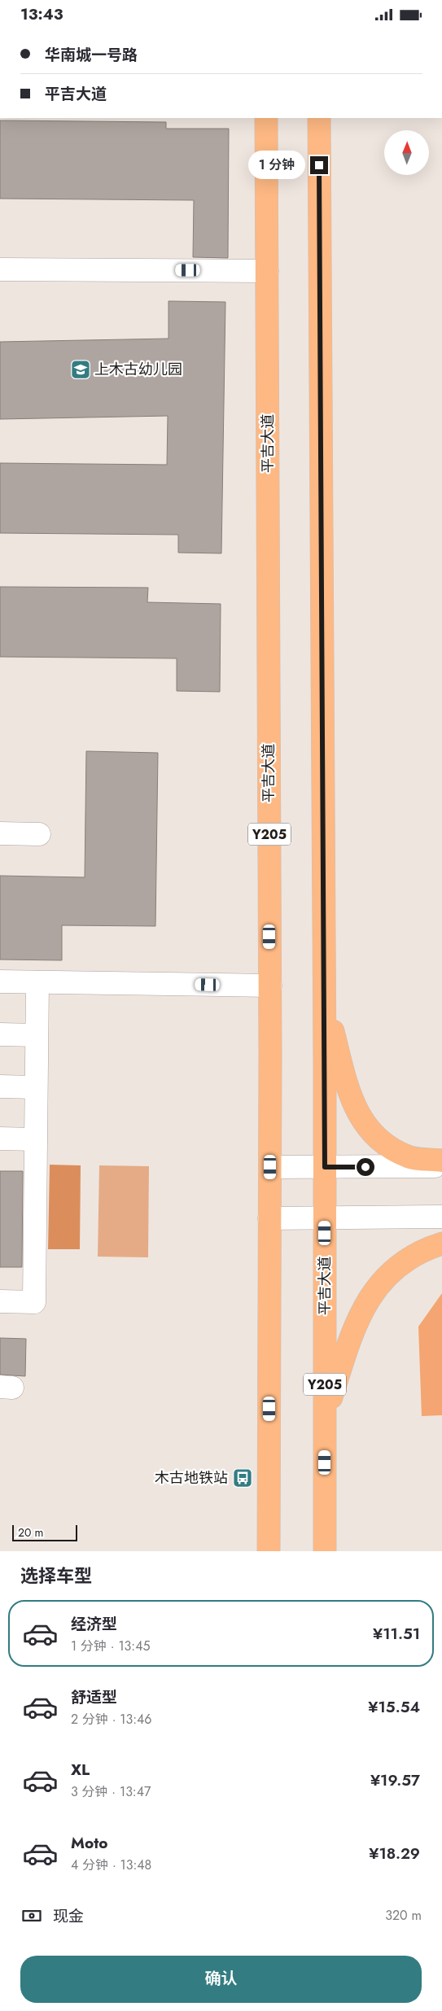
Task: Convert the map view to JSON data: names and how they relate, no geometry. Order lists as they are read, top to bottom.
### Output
{
  "streets": {
    "main road": ["平吉大道", "Y205"]
  },
  "places": {
    "school or university": ["上木古幼儿园"],
    "bus stop": ["木古地铁站"]
  },
  "scale_bar": "20 m",
  "north": "top",
  "page": {
    "status": "13:43",
    "banner": ["华南城一号路", "平吉大道"],
    "bubble": "1 分钟",
    "scale": "20 m",
    "heading": "选择车型",
    "list": [
      {
        "name": "经济型",
        "note": "1 分钟 · 13:45",
        "value": "¥11.51"
      },
      {
        "name": "舒适型",
        "note": "2 分钟 · 13:46",
        "value": "¥15.54"
      },
      {
        "name": "XL",
        "note": "3 分钟 · 13:47",
        "value": "¥19.57"
      },
      {
        "name": "Moto",
        "note": "4 分钟 · 13:48",
        "value": "¥18.29"
      }
    ],
    "pay": ["现金", "320 m"],
    "buttons": "确认"
  }
}
